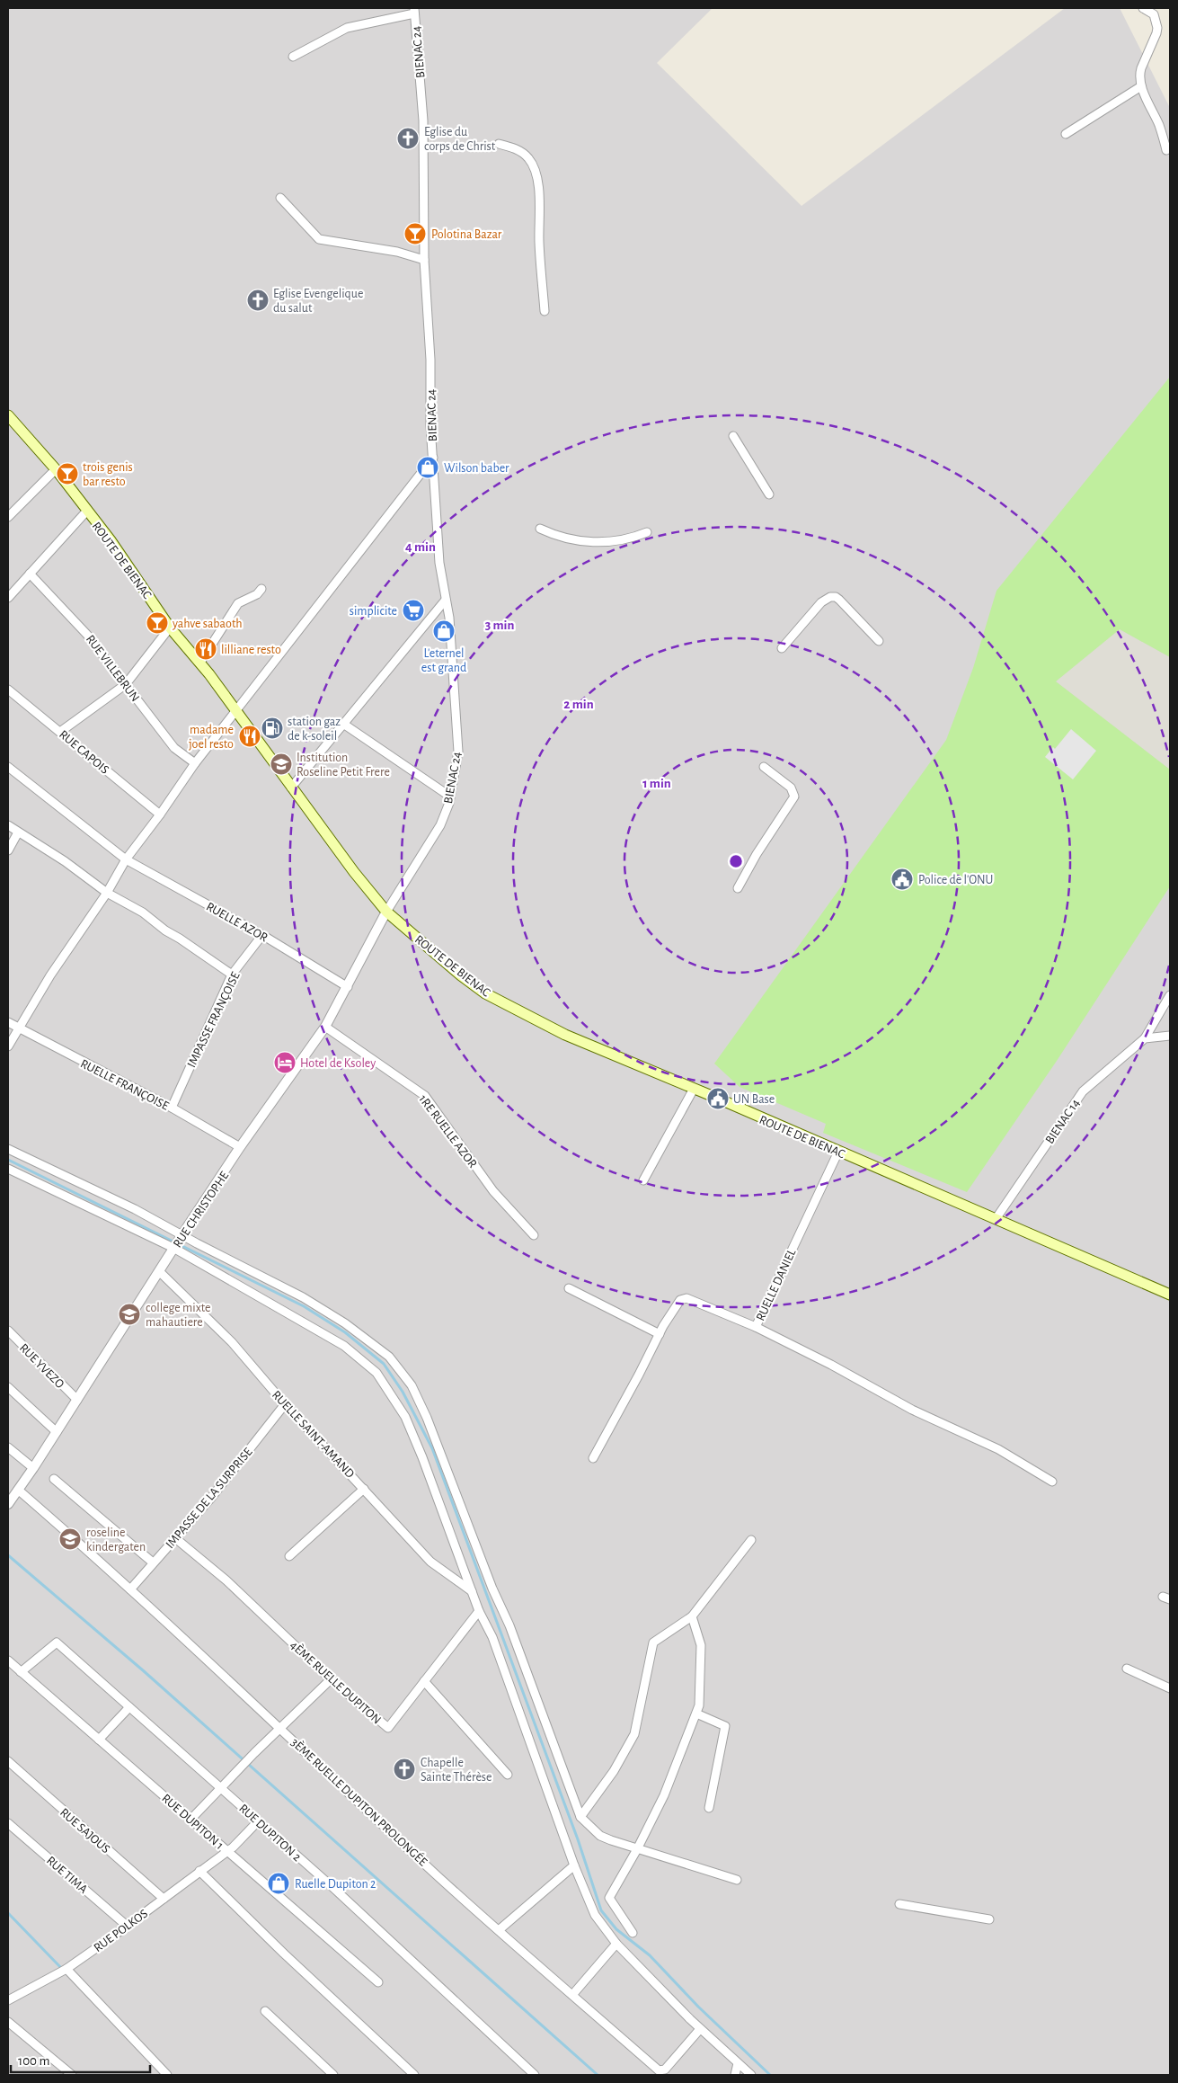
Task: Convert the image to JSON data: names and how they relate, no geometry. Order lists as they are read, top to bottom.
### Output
{
  "streets": {
    "main road": ["ROUTE DE BIENAC"],
    "street": [
      "BIENAC 24",
      "RUE VILLEBRUN",
      "RUE CAPOIS",
      "RUELLE AZOR",
      "IMPASSE FRANÇOISE",
      "RUELLE FRANÇOISE",
      "BIENAC 14",
      "1RE RUELLE AZOR",
      "RUE CHRISTOPHE",
      "RUELLE DANIEL",
      "RUE YVEZO",
      "RUELLE SAINT-AMAND",
      "IMPASSE DE LA SURPRISE",
      "4ÈME RUELLE DUPITON",
      "3ÈME RUELLE DUPITON PROLONGÉE",
      "RUE DUPITON 1",
      "RUE SAJOUS",
      "RUE DUPITON 2",
      "RUE TIMA",
      "RUE POLKOS"
    ]
  },
  "crossings": [
    ["BIENAC 24", "ROUTE DE BIENAC"],
    ["BIENAC 24", "RUE CHRISTOPHE"],
    ["ROUTE DE BIENAC", "BIENAC 14"],
    ["ROUTE DE BIENAC", "RUE CHRISTOPHE"],
    ["ROUTE DE BIENAC", "RUELLE DANIEL"],
    ["RUELLE AZOR", "IMPASSE FRANÇOISE"],
    ["RUELLE AZOR", "RUE CHRISTOPHE"],
    ["IMPASSE FRANÇOISE", "RUELLE FRANÇOISE"],
    ["RUELLE FRANÇOISE", "RUE CHRISTOPHE"],
    ["1RE RUELLE AZOR", "RUE CHRISTOPHE"],
    ["RUE CHRISTOPHE", "RUE YVEZO"],
    ["RUE CHRISTOPHE", "RUELLE SAINT-AMAND"],
    ["RUE CHRISTOPHE", "3ÈME RUELLE DUPITON PROLONGÉE"],
    ["RUELLE SAINT-AMAND", "IMPASSE DE LA SURPRISE"],
    ["IMPASSE DE LA SURPRISE", "4ÈME RUELLE DUPITON"],
    ["IMPASSE DE LA SURPRISE", "3ÈME RUELLE DUPITON PROLONGÉE"],
    ["RUE DUPITON 1", "RUE DUPITON 2"],
    ["RUE DUPITON 1", "RUE POLKOS"],
    ["RUE SAJOUS", "RUE POLKOS"],
    ["RUE DUPITON 2", "RUE POLKOS"],
    ["RUE TIMA", "RUE POLKOS"]
  ],
  "places": {
    "church": ["Eglise du corps de Christ", "Eglise Evengelique du salut", "Chapelle Sainte Thérèse"],
    "bar": ["Polotina Bazar", "trois genis bar resto", "yahve sabaoth"],
    "shop": ["Wilson baber", "L'eternel est grand", "Ruelle Dupiton 2"],
    "supermarket": ["simplicite"],
    "restaurant": ["lilliane resto", "madame joel resto"],
    "fuel station": ["station gaz de k-soleil"],
    "school or university": ["Institution Roseline Petit Frere", "college mixte mahautiere", "roseline kindergaten"],
    "public building": ["Police de l'ONU", "UN Base"],
    "hotel": ["Hotel de Ksoley"]
  },
  "scale_bar": "100 m",
  "rings": [
    "4 min",
    "3 min",
    "2 min",
    "1 min"
  ]
}
